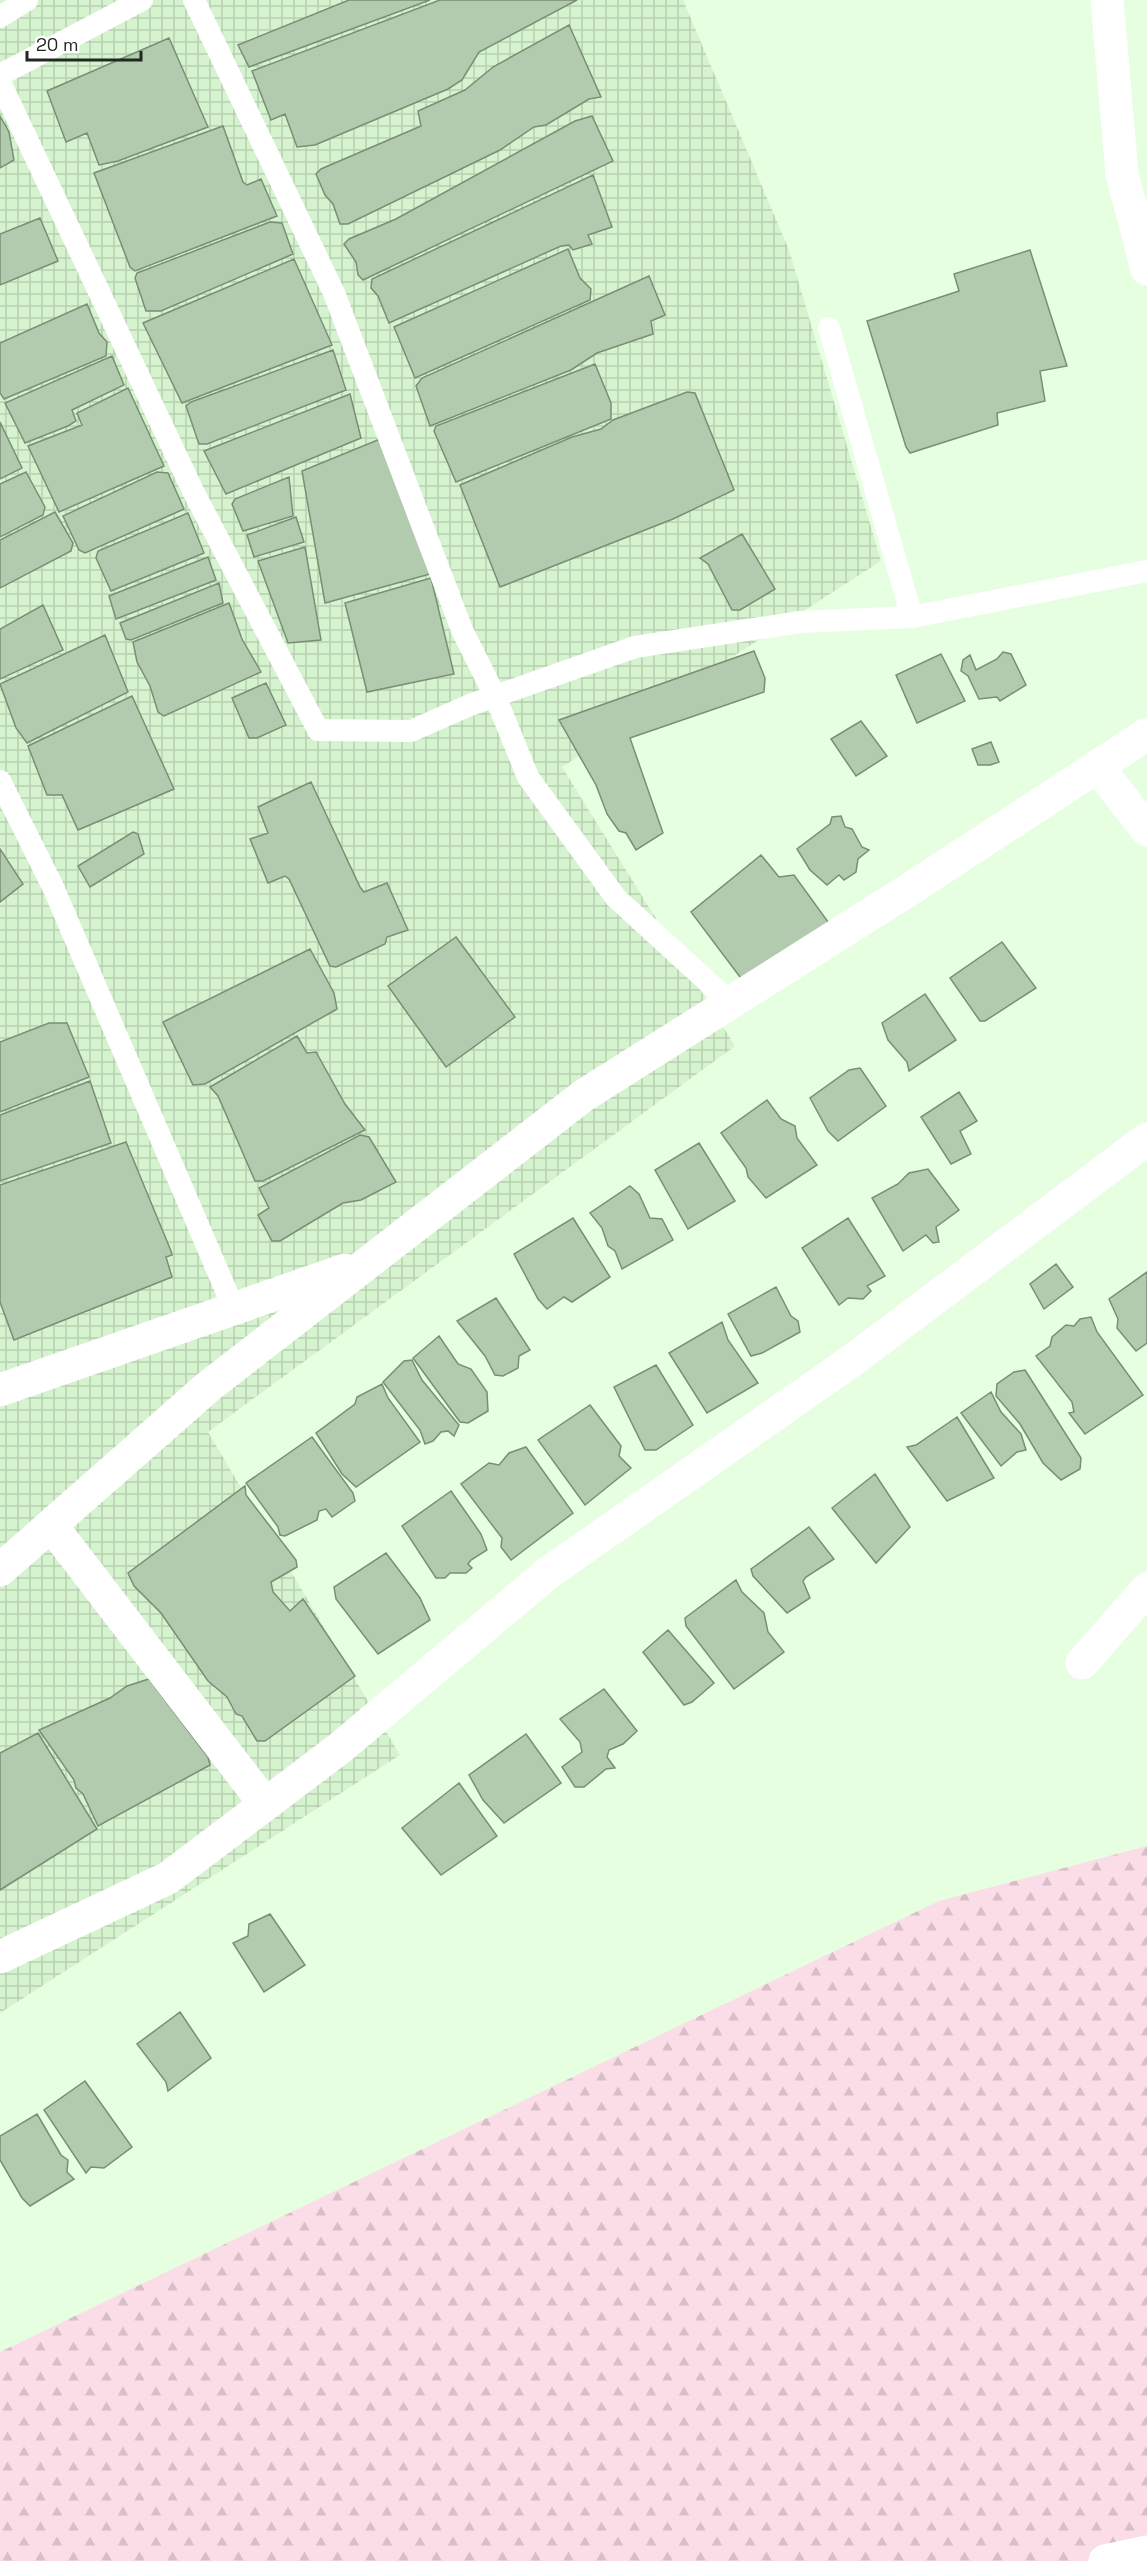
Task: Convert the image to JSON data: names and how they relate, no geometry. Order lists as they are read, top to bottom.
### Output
{
  "scale_bar": "20 m"
}
